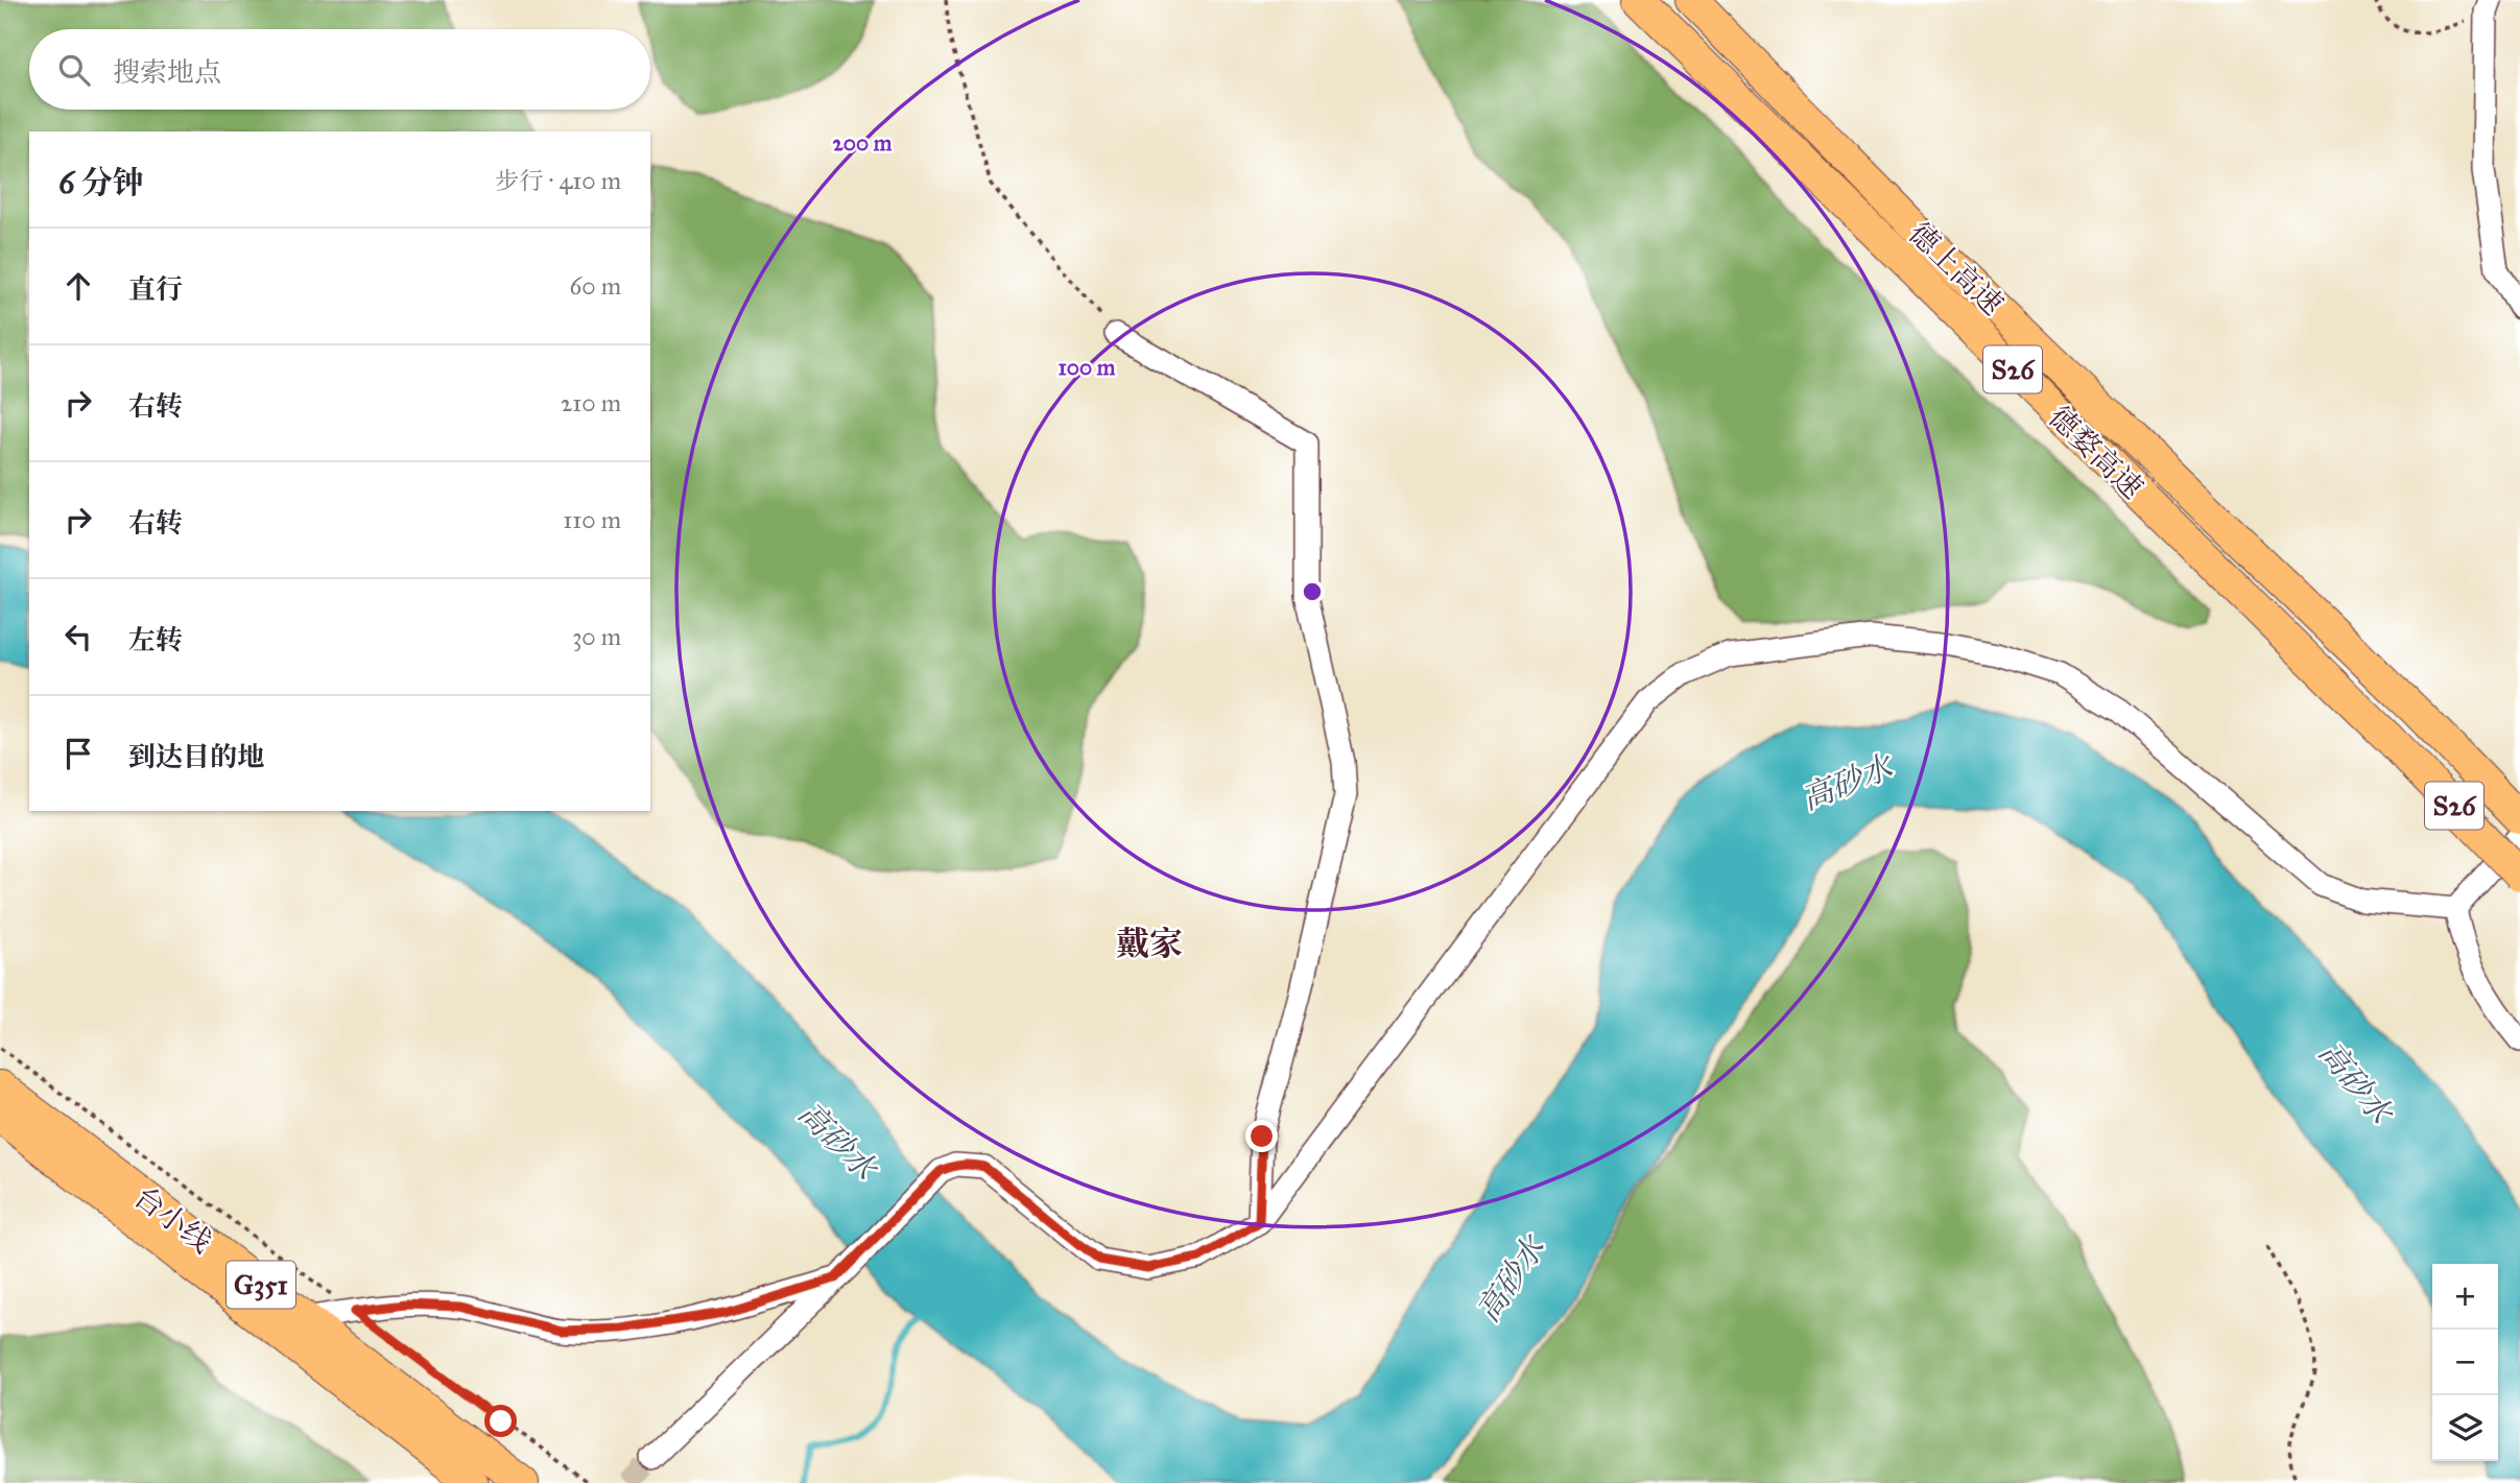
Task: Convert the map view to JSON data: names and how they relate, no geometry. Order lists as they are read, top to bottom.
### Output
{
  "streets": {
    "highway": [
      "德上高速",
      "S26",
      "德婺高速",
      "台小线",
      "G351"
    ]
  },
  "districts": ["戴家"],
  "water": ["高砂水"],
  "page": {
    "search": "搜索地点",
    "heading": ["6 分钟", "步行 · 410 m"],
    "list": [
      ["直行", "60 m"],
      ["右转", "210 m"],
      ["右转", "110 m"],
      ["左转", "30 m"],
      "到达目的地"
    ],
    "map_buttons": ["+", "−"]
  },
  "rings": ["200 m", "100 m"]
}
